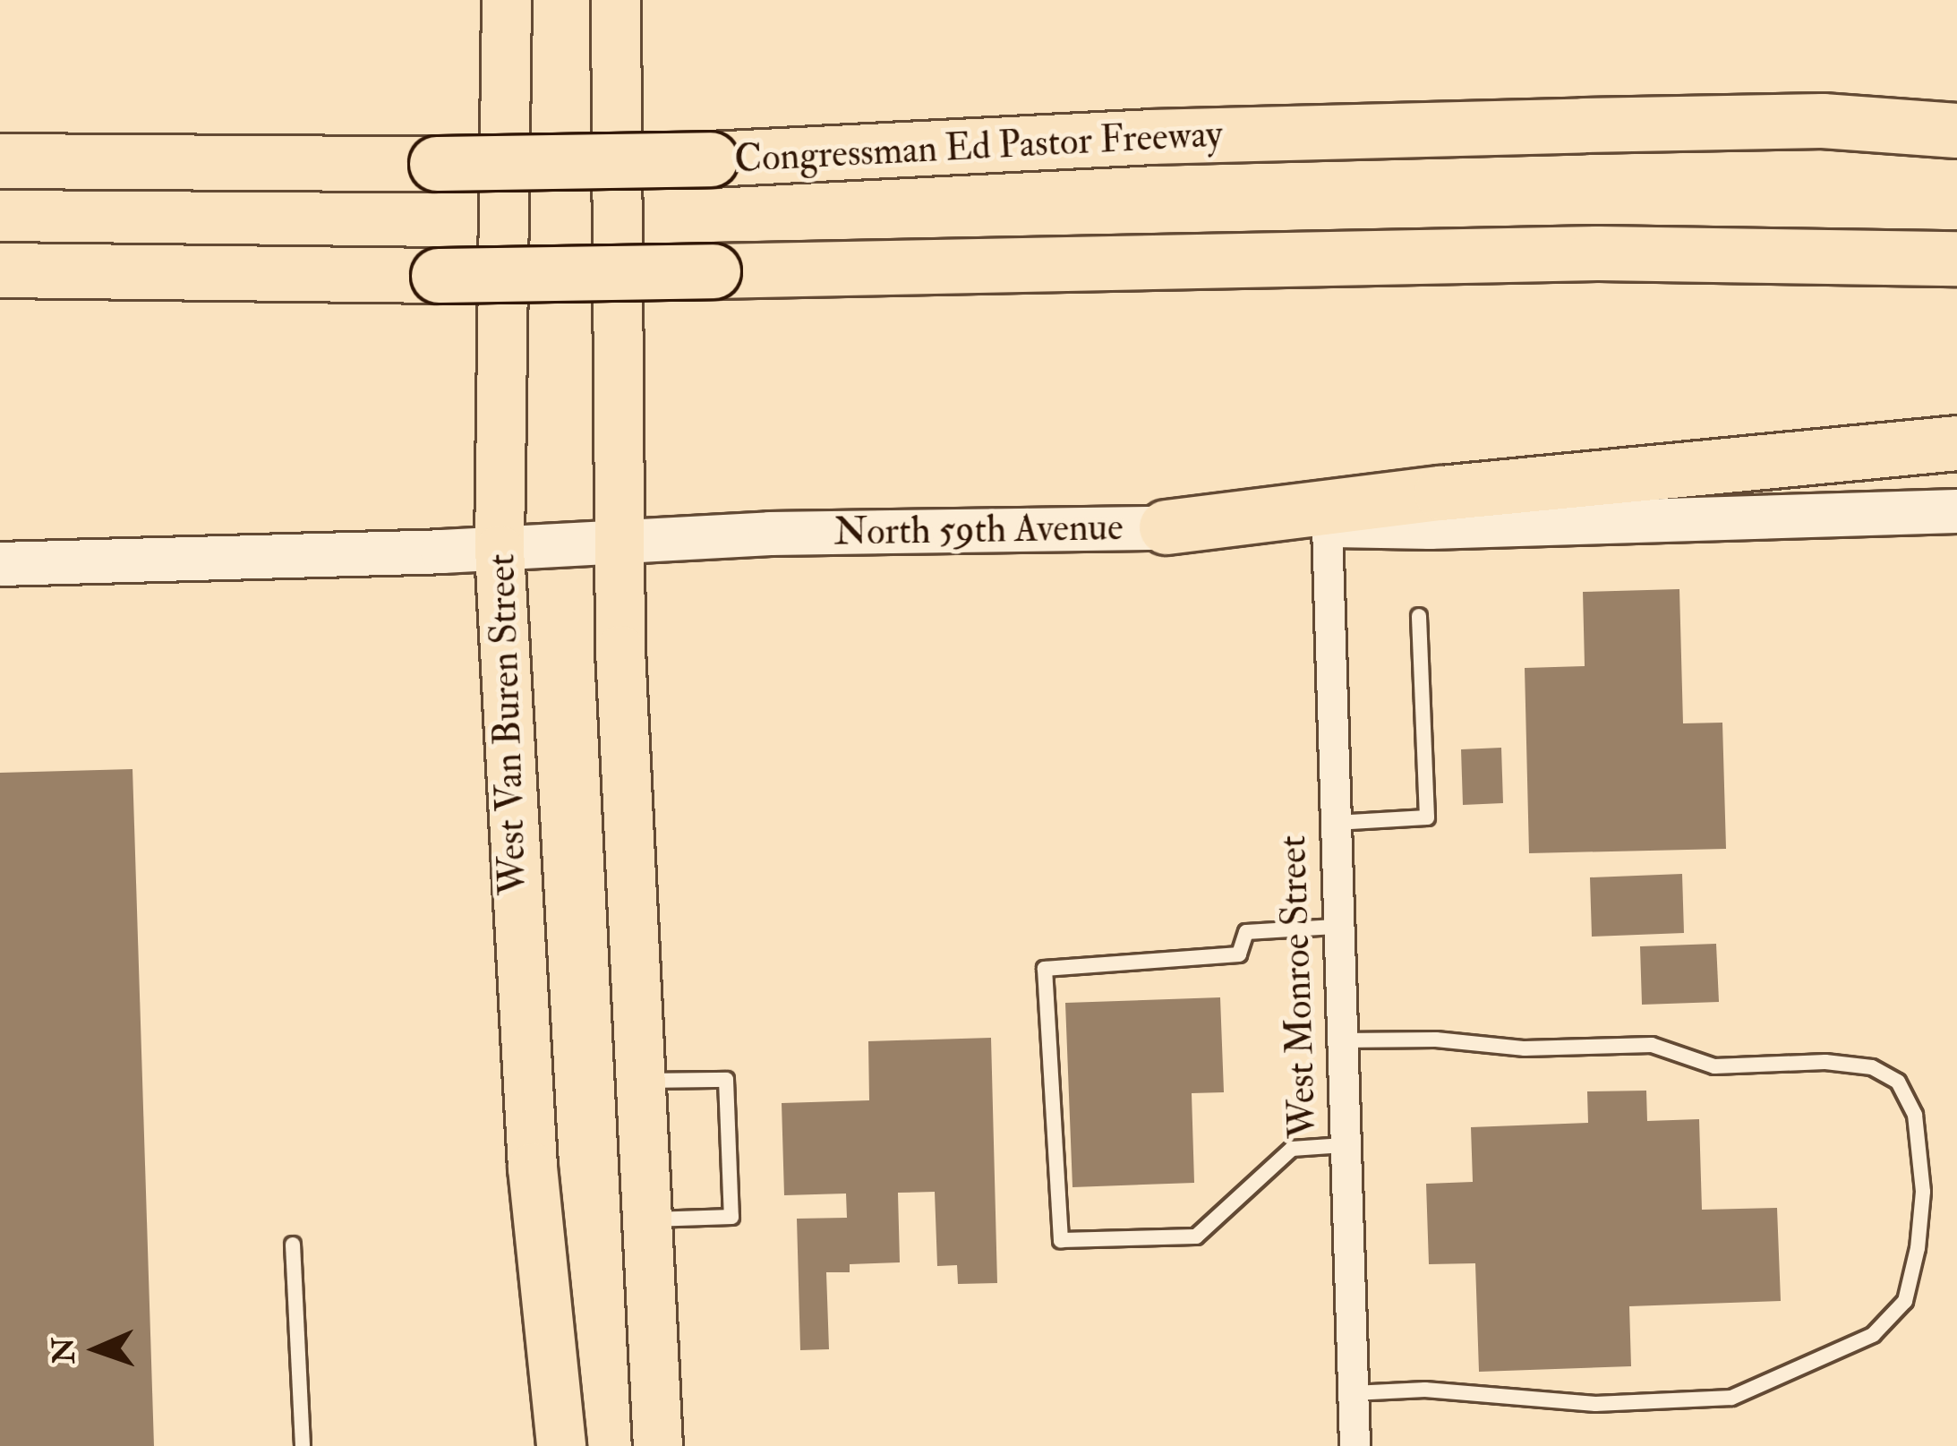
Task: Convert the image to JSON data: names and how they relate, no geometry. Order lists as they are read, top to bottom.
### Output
{
  "streets": {
    "highway": ["Congressman Ed Pastor Freeway"],
    "main road": ["North 59th Avenue", "West Van Buren Street"],
    "street": ["West Monroe Street"]
  },
  "crossings": [
    ["North 59th Avenue", "West Van Buren Street"],
    ["North 59th Avenue", "West Monroe Street"]
  ],
  "north": "left"
}
